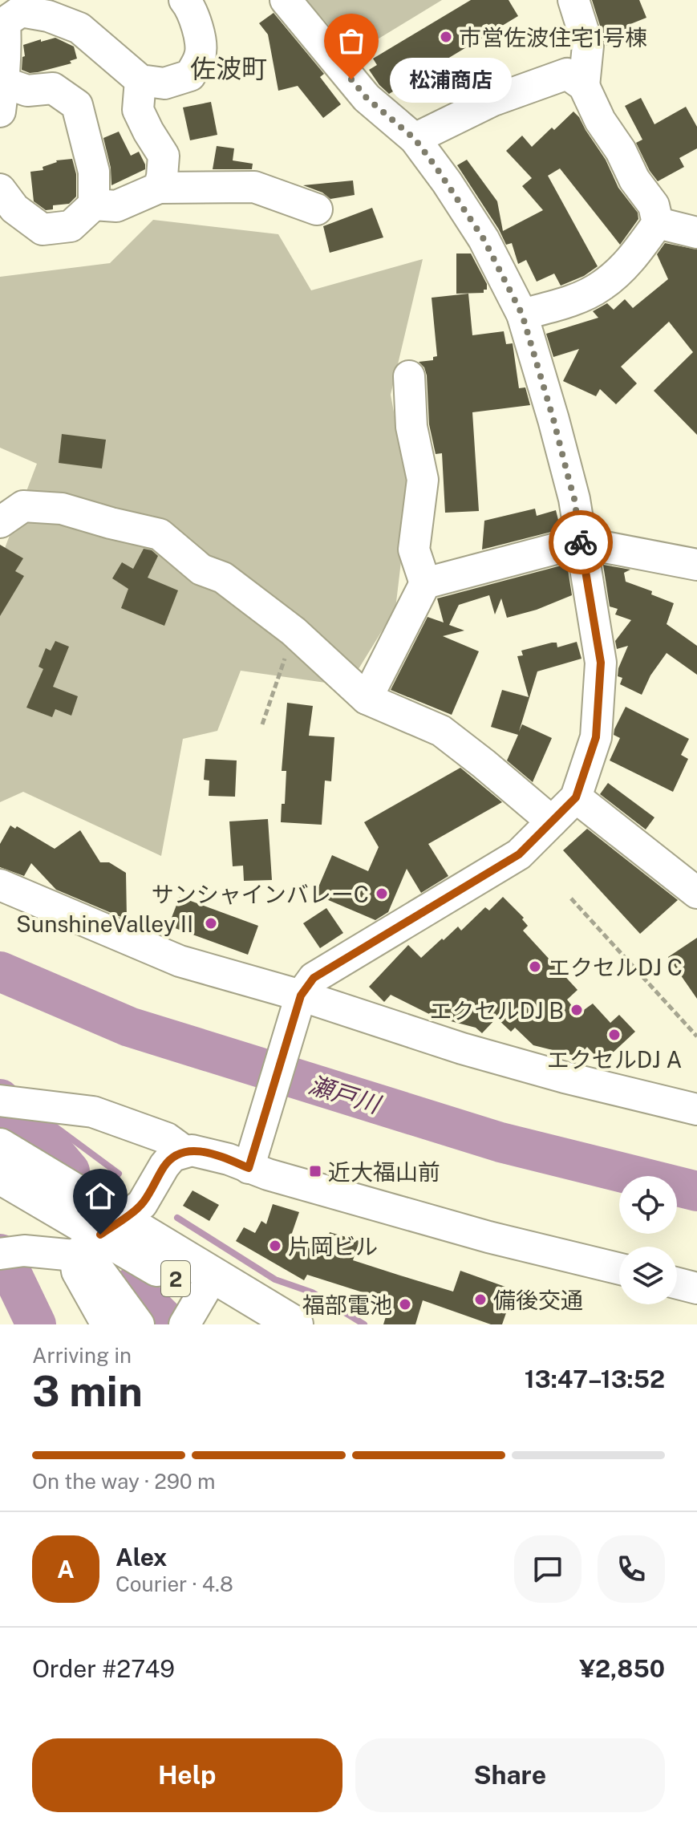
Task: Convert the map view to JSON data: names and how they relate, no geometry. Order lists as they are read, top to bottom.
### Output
{
  "streets": {
    "highway": ["2"]
  },
  "districts": ["佐波町"],
  "water": ["瀬戸川"],
  "places": {
    "other": [
      "市営佐波住宅1号棟",
      "松浦商店",
      "サンシャインバレーC",
      "SunshineValleyⅡ",
      "エクセルDJ C",
      "エクセルDJ B",
      "エクセルDJ A",
      "片岡ビル",
      "備後交通",
      "福部電池"
    ],
    "transit": ["近大福山前"]
  },
  "page": {
    "bubble": "松浦商店",
    "heading": ["3 min", "Arriving in", "13:47–13:52"],
    "panel": [
      "Alex",
      "Courier · 4.8",
      "Order #2749",
      "¥2,850"
    ],
    "bar": "On the way · 290 m",
    "round": "A",
    "buttons": ["Help", "Share"]
  }
}
